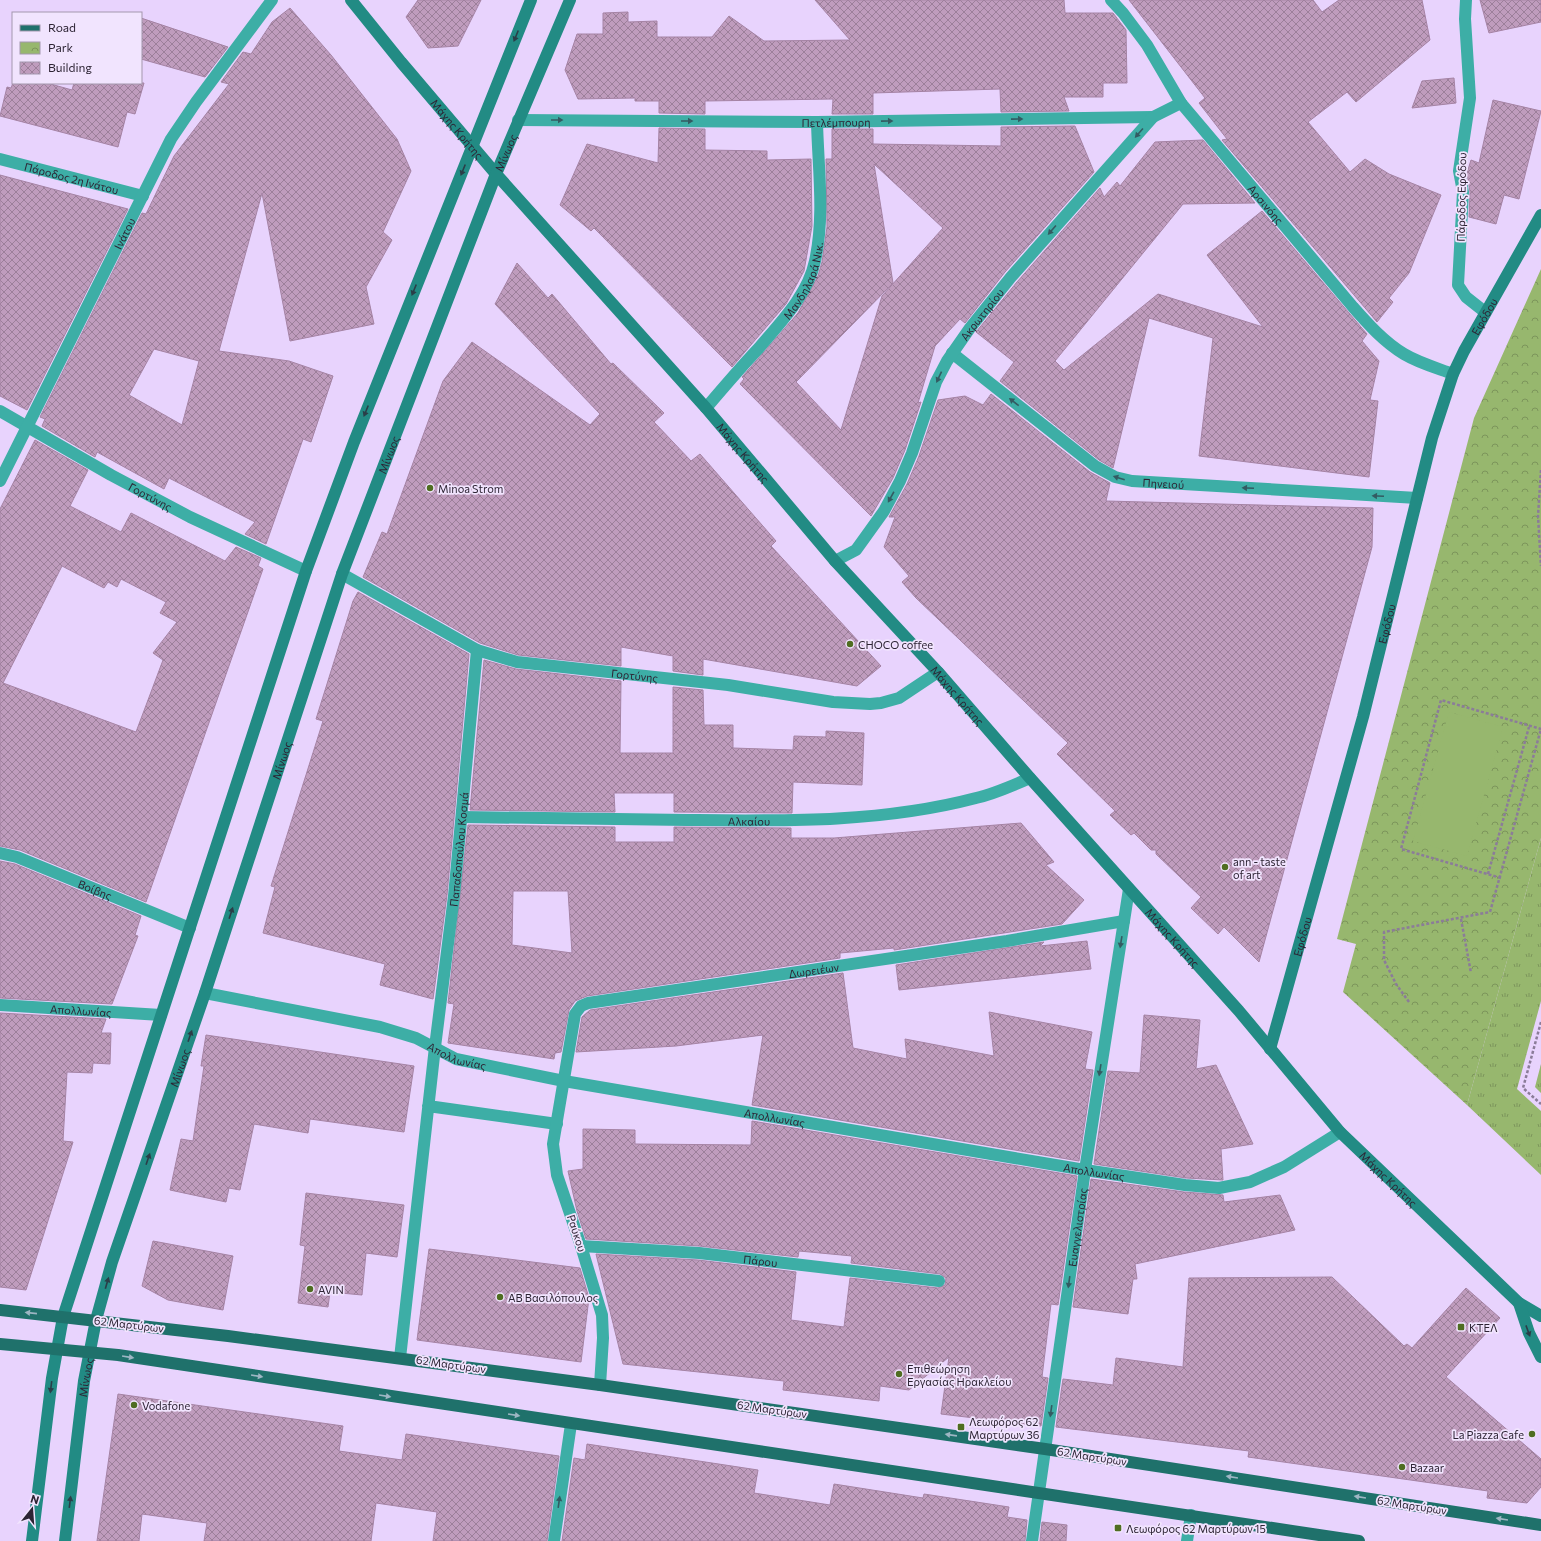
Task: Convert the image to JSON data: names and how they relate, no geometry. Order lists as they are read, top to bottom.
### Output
{
  "streets": {
    "main road": [
      "Μάχης Κρήτης",
      "Μίνωος",
      "Εφόδου",
      "62 Μαρτύρων"
    ],
    "street": [
      "Πετλέμπουρη",
      "Πάροδος 2η Ινάτου",
      "Πάροδος Εφόδου",
      "Αρσινόης",
      "Ινάτου",
      "Μανδηλαρά Νικ.",
      "Ακρωτηρίου",
      "Πηνειού",
      "Γορτύνης",
      "Αλκαίου",
      "Παπαδοπούλου Κοσμά",
      "Βοίβης",
      "Δωρειέων",
      "Απολλωνίας",
      "Ευαγγελιστρίας",
      "Ραύκου",
      "Πάρου"
    ]
  },
  "crossings": [
    ["Πετλέμπουρη", "Μίνωος"],
    ["Πετλέμπουρη", "Μανδηλαρά Νικ."],
    ["Πετλέμπουρη", "Ακρωτηρίου"],
    ["Μάχης Κρήτης", "Μίνωος"],
    ["Μάχης Κρήτης", "Μανδηλαρά Νικ."],
    ["Μάχης Κρήτης", "Ακρωτηρίου"],
    ["Μάχης Κρήτης", "Εφόδου"],
    ["Μάχης Κρήτης", "Γορτύνης"],
    ["Μάχης Κρήτης", "Αλκαίου"],
    ["Μάχης Κρήτης", "Απολλωνίας"],
    ["Μάχης Κρήτης", "Ευαγγελιστρίας"],
    ["Μίνωος", "Γορτύνης"],
    ["Μίνωος", "Απολλωνίας"],
    ["Μίνωος", "62 Μαρτύρων"],
    ["Πάροδος 2η Ινάτου", "Ινάτου"],
    ["Πάροδος Εφόδου", "Εφόδου"],
    ["Αρσινόης", "Ακρωτηρίου"],
    ["Αρσινόης", "Εφόδου"],
    ["Ινάτου", "Γορτύνης"],
    ["Ακρωτηρίου", "Πηνειού"],
    ["Εφόδου", "Πηνειού"],
    ["Γορτύνης", "Παπαδοπούλου Κοσμά"],
    ["Αλκαίου", "Παπαδοπούλου Κοσμά"],
    ["Παπαδοπούλου Κοσμά", "Απολλωνίας"],
    ["Παπαδοπούλου Κοσμά", "62 Μαρτύρων"],
    ["Δωρειέων", "Απολλωνίας"],
    ["Δωρειέων", "Ευαγγελιστρίας"],
    ["Δωρειέων", "Ραύκου"],
    ["Απολλωνίας", "Ευαγγελιστρίας"],
    ["Απολλωνίας", "Ραύκου"],
    ["Ευαγγελιστρίας", "62 Μαρτύρων"],
    ["Ραύκου", "Πάρου"],
    ["Ραύκου", "62 Μαρτύρων"]
  ],
  "one_way": [
    "Πετλέμπουρη",
    "Ακρωτηρίου",
    "Πηνειού",
    "Ευαγγελιστρίας"
  ],
  "places": {
    "other": [
      "Minoa Strom",
      "CHOCO coffee",
      "ann - taste of art",
      "AVIN",
      "ΑΒ Βασιλόπουλος",
      "Επιθεώρηση Εργασίας Ηρακλείου",
      "Vodafone",
      "La Piazza Cafe",
      "Bazaar"
    ],
    "transit": ["ΚΤΕΛ", "Λεωφόρος 62 Μαρτύρων 36", "Λεωφόρος 62 Μαρτύρων 15"]
  },
  "legend": ["Road", "Park", "Building"],
  "north": "top"
}
